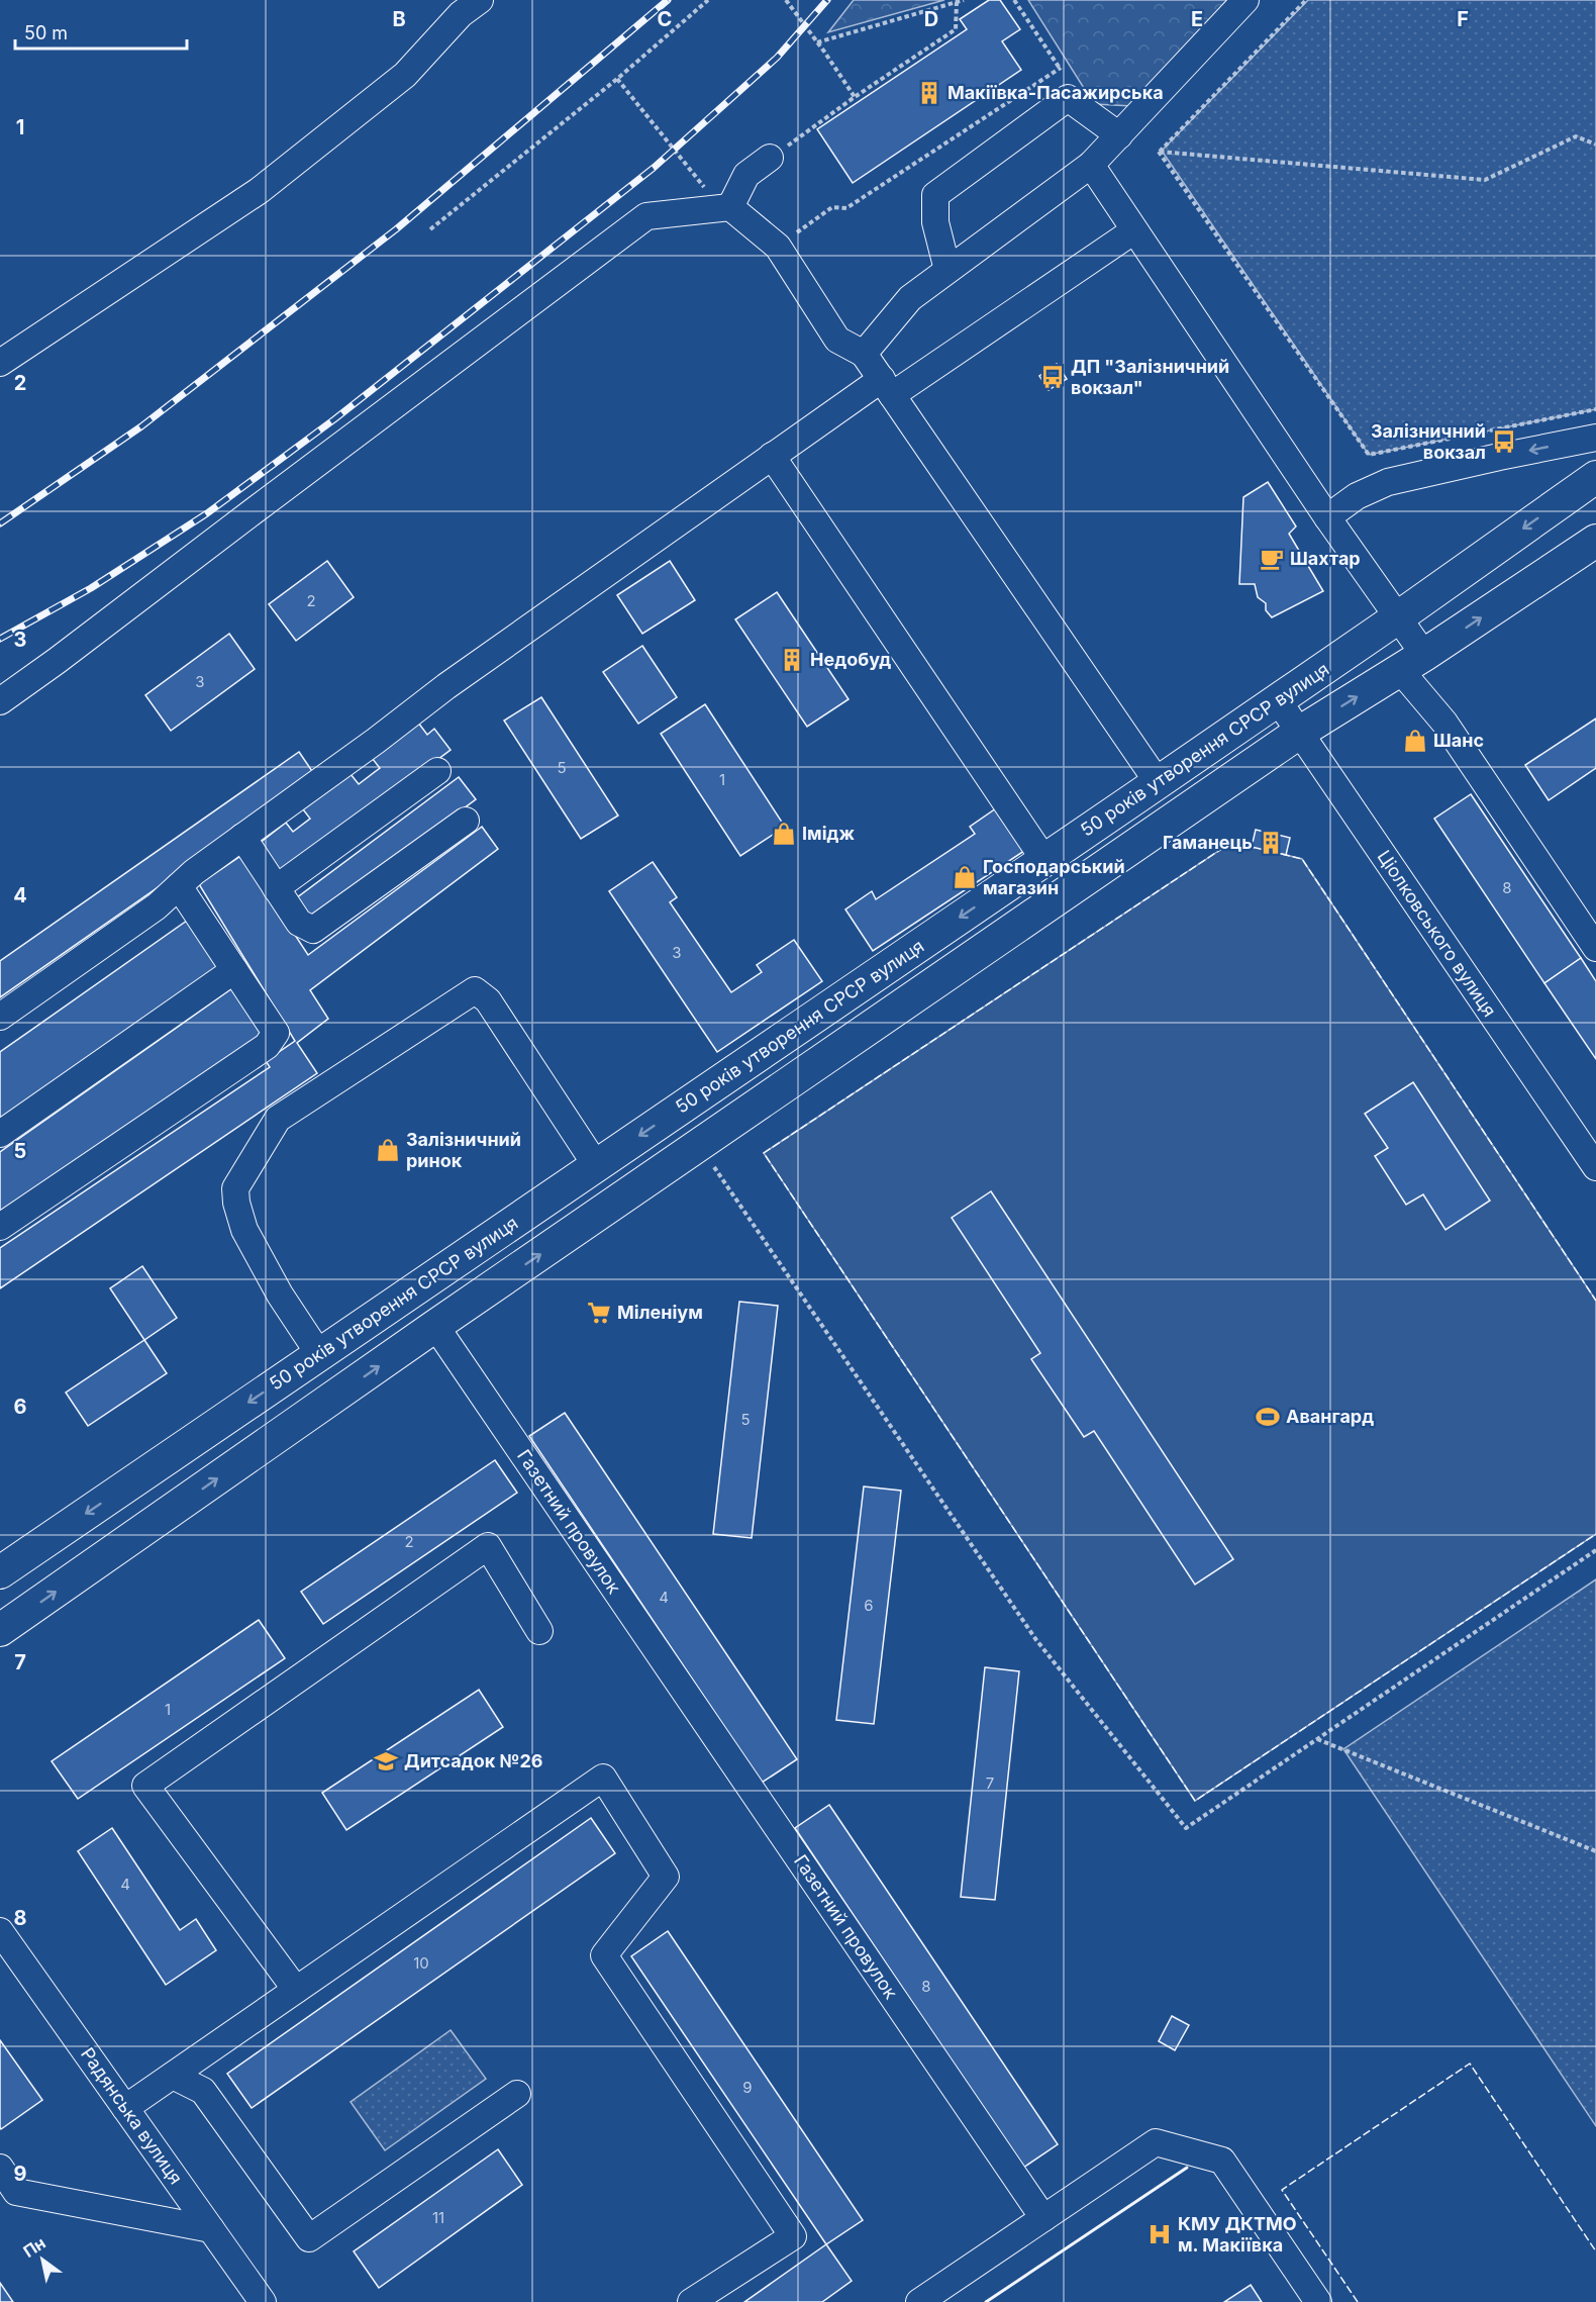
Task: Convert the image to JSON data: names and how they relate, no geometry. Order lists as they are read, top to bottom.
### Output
{
  "streets": {
    "main road": ["50 років утворення СРСР вулиця"],
    "street": ["Ціолковського вулиця", "Газетний провулок", "Радянська вулиця"]
  },
  "crossings": [
    ["50 років утворення СРСР вулиця", "Ціолковського вулиця"]
  ],
  "places": {
    "building": ["Макіївка-Пасажирська", "Недобуд", "Гаманець"],
    "bus stop": ["ДП \"Залізничний вокзал\"", "Залізничний вокзал"],
    "cafe": ["Шахтар"],
    "shop": [
      "Шанс",
      "Імідж",
      "Господарський магазин",
      "Залізничний ринок"
    ],
    "supermarket": ["Міленіум"],
    "sports": ["Авангард"],
    "school or university": ["Дитсадок №26"],
    "hospital": ["КМУ ДКТМО м. Макіївка"]
  },
  "house_numbers": [
    "2",
    "3",
    "5",
    "1",
    "8",
    "3",
    "5",
    "2",
    "4",
    "6",
    "1",
    "7",
    "4",
    "10",
    "8",
    "9",
    "11"
  ],
  "scale_bar": "50 m",
  "north": "top left",
  "grid": {
    "columns": [
      "B",
      "C",
      "D",
      "E",
      "F"
    ],
    "rows": [
      "1",
      "2",
      "3",
      "4",
      "5",
      "6",
      "7",
      "8",
      "9"
    ]
  }
}
